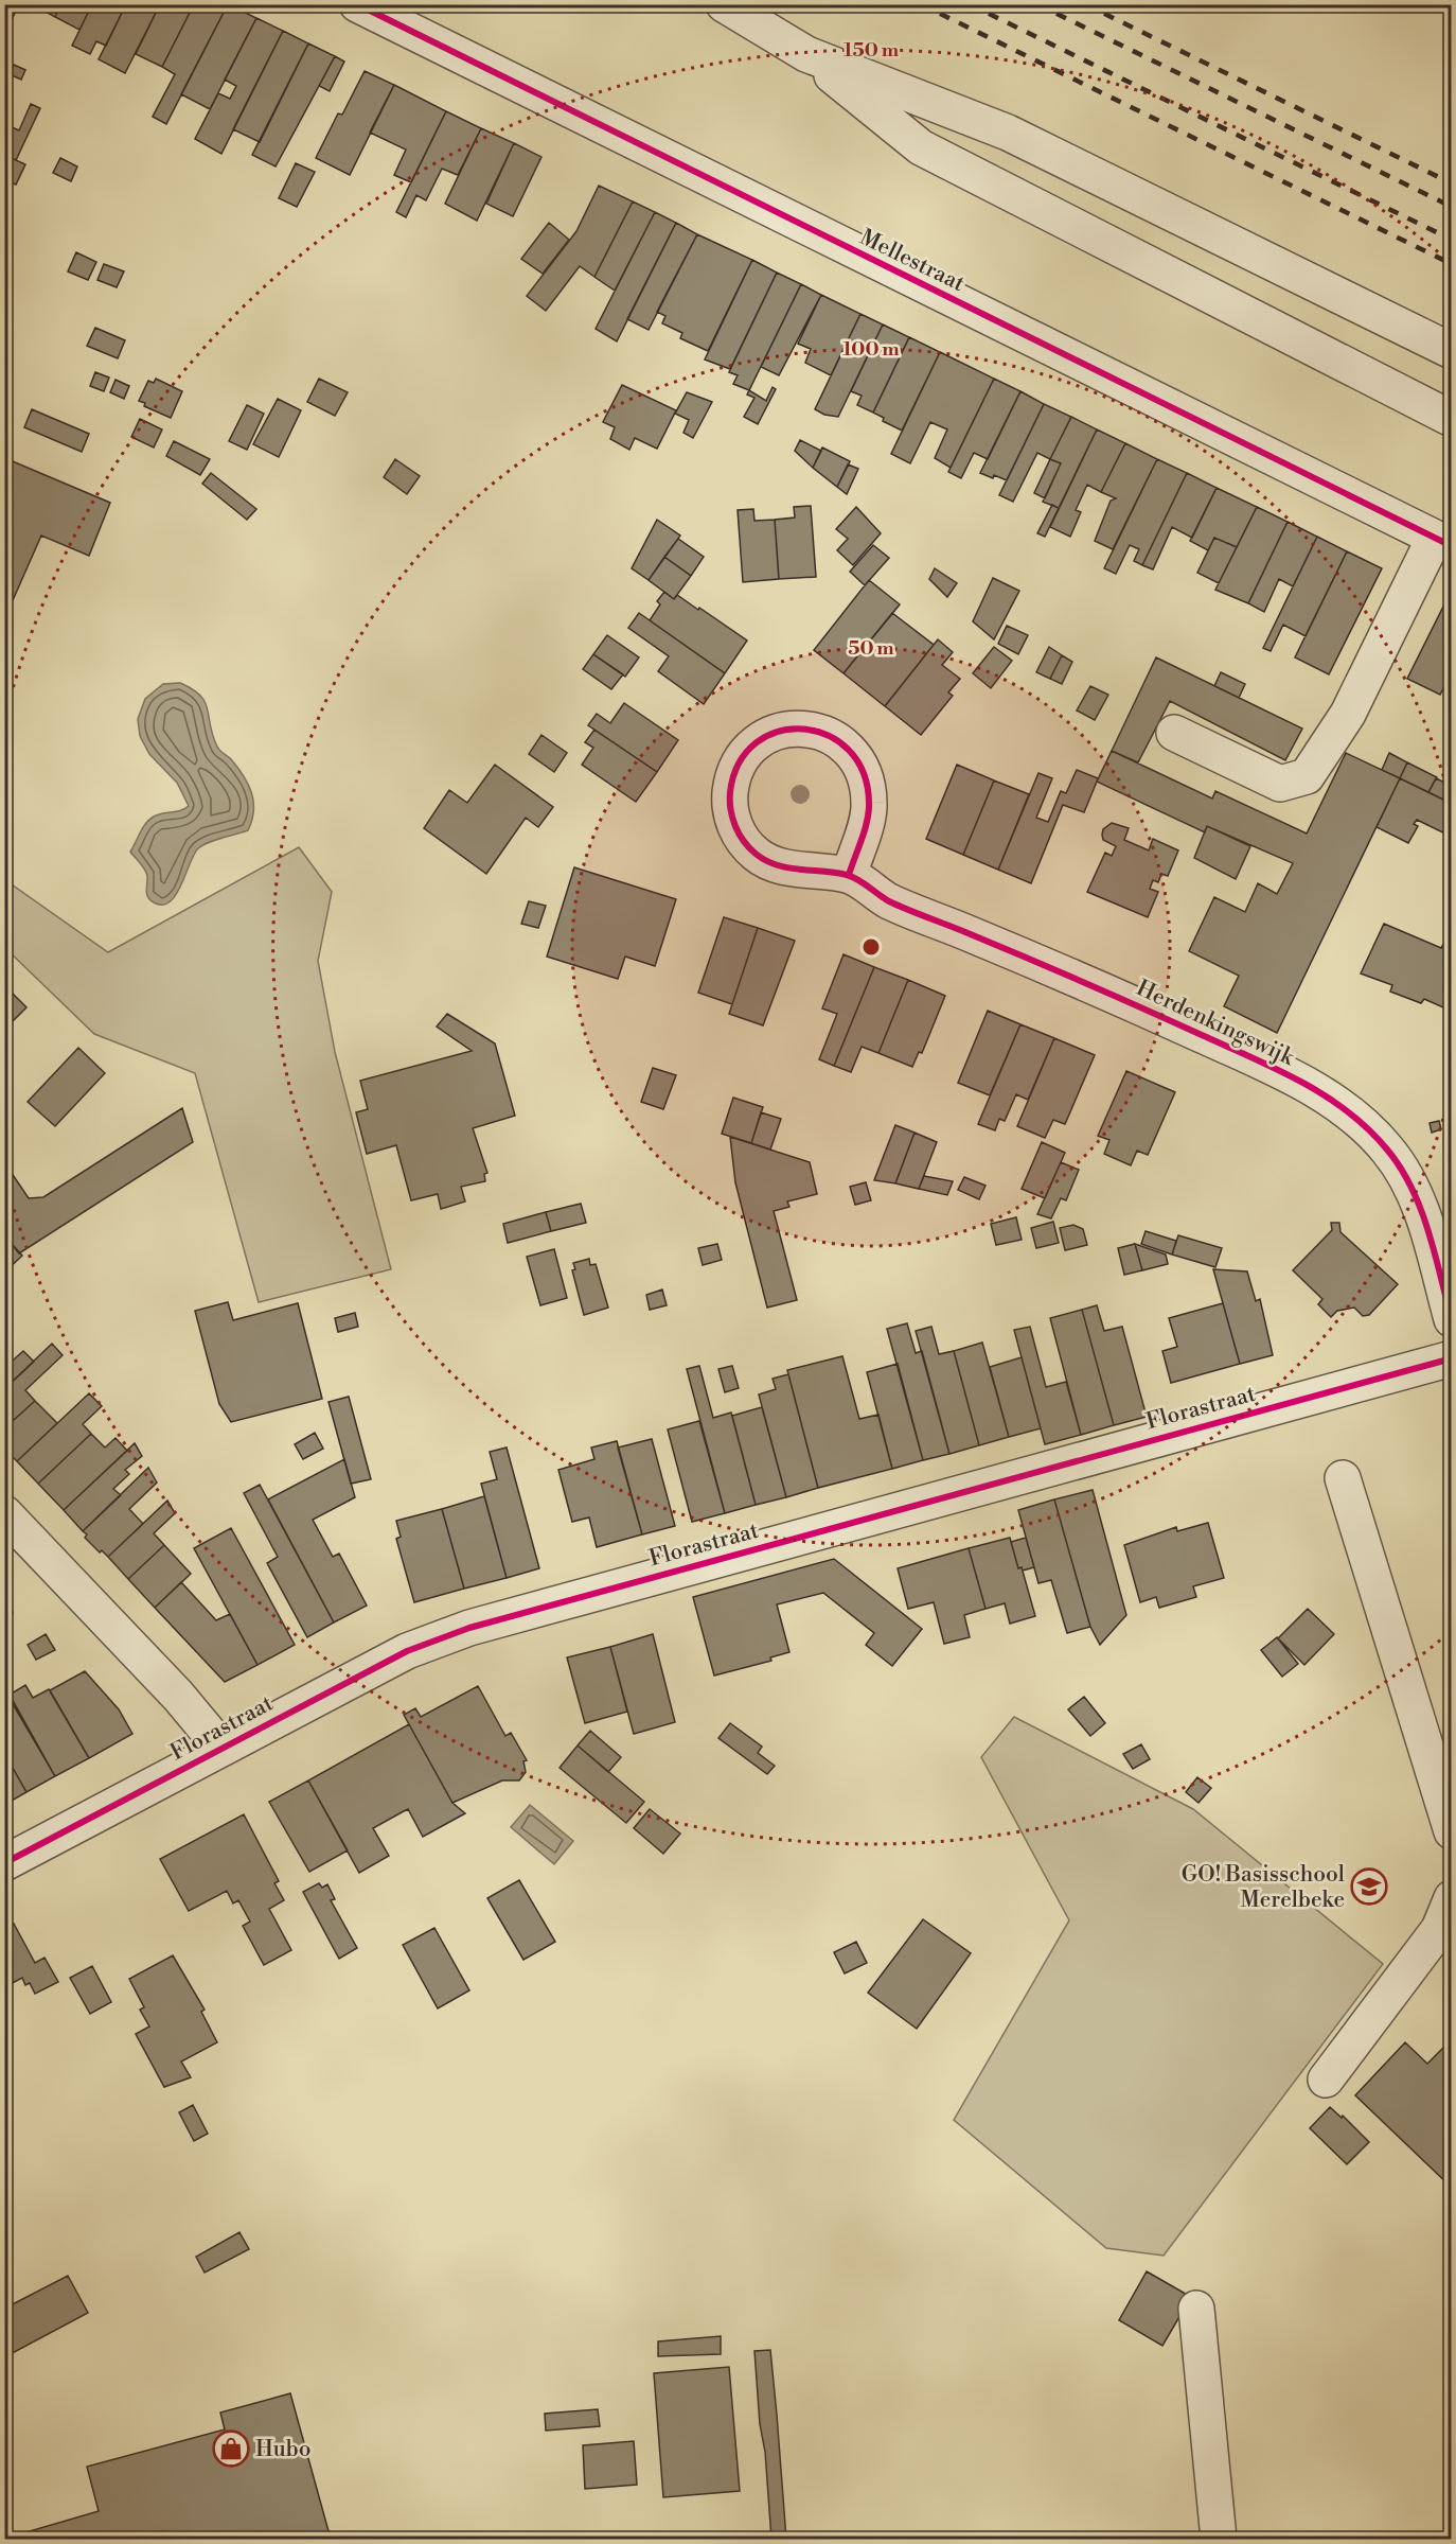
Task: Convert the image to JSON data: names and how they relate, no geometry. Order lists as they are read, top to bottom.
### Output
{
  "streets": {
    "street": ["Mellestraat", "Herdenkingswijk", "Florastraat"]
  },
  "places": {
    "school or university": ["GO! Basisschool Merelbeke"],
    "shop": ["Hubo"]
  },
  "rings": ["150 m", "100 m", "50 m"]
}
